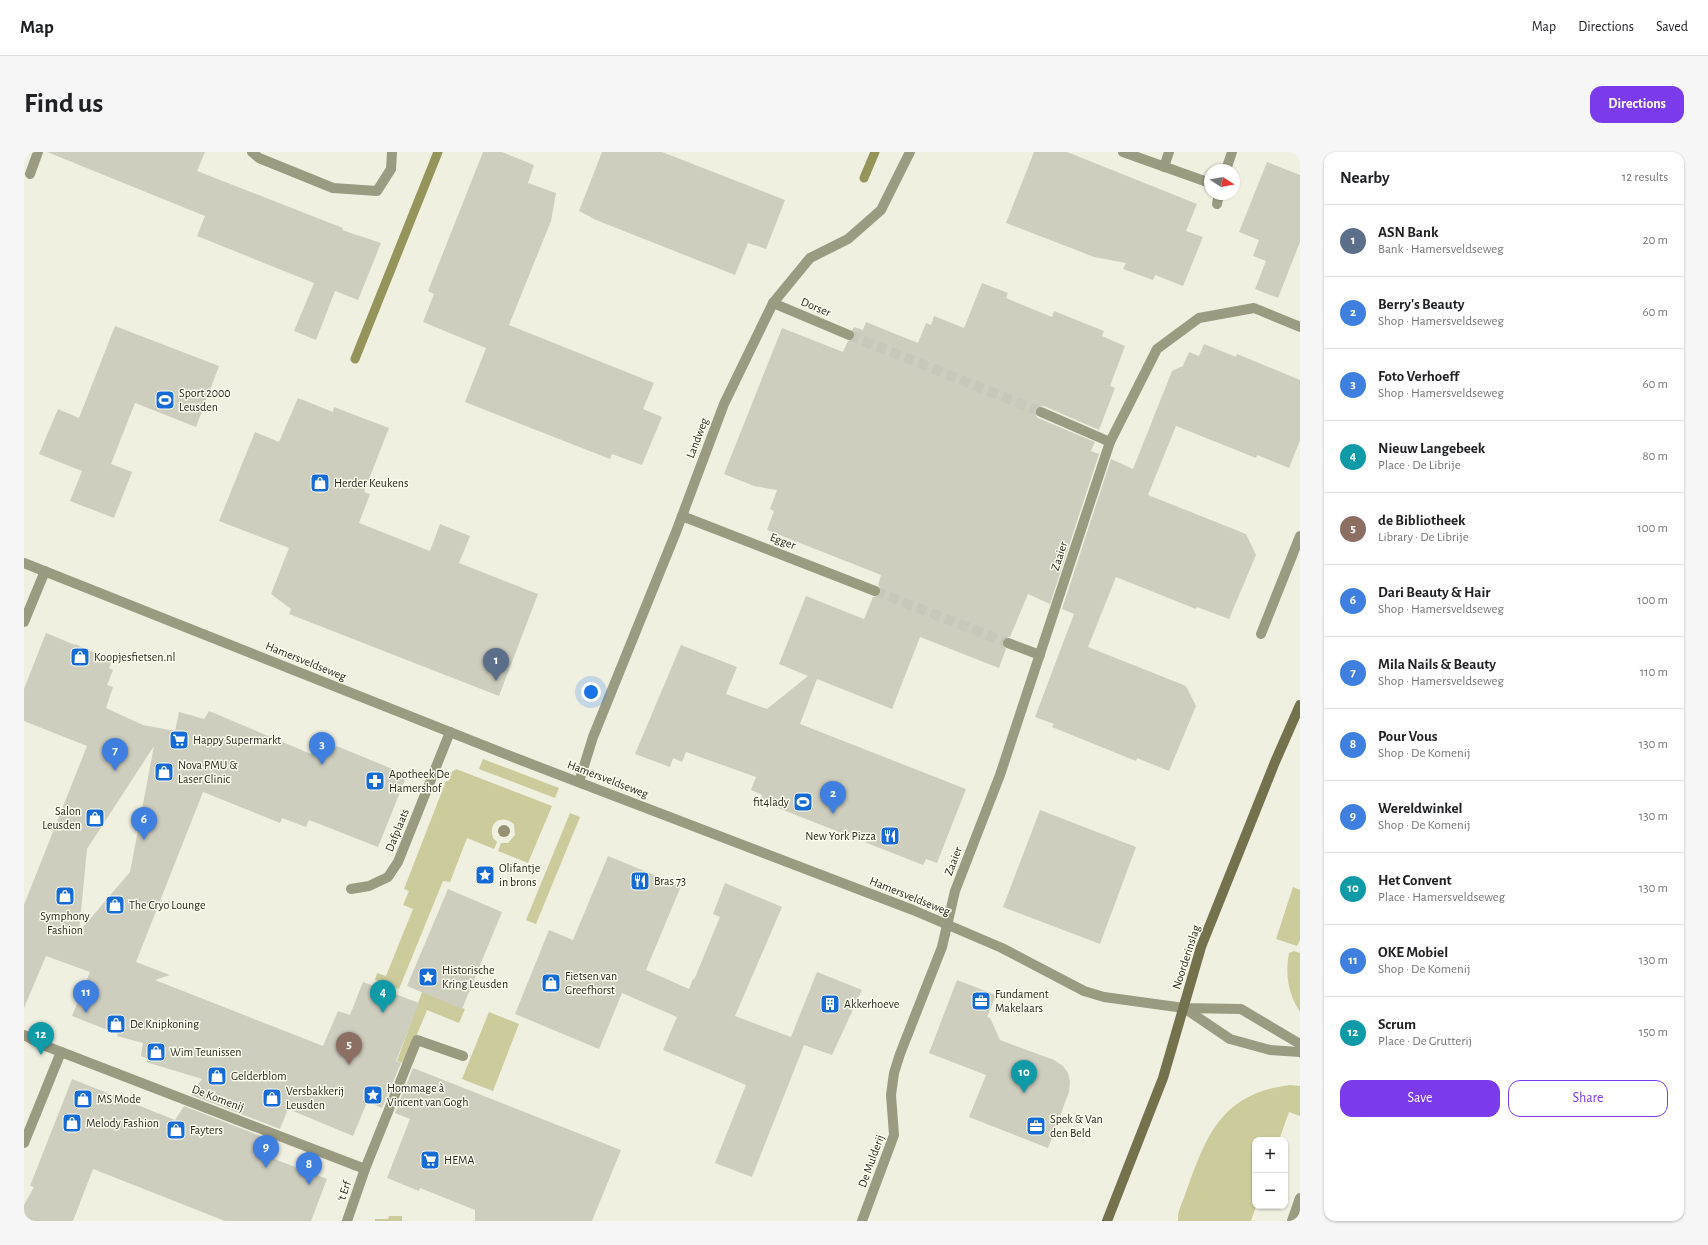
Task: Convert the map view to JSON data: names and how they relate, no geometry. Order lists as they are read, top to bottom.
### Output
{
  "streets": {
    "main road": ["Noorderinslag"],
    "street": [
      "Dorser",
      "Landweg",
      "Egger",
      "Zaaier",
      "Hamersveldseweg",
      "Dafplaats",
      "De Komenij",
      "De Mulderij",
      "'t Erf"
    ]
  },
  "crossings": [
    ["Dorser", "Landweg"],
    ["Landweg", "Egger"],
    ["Landweg", "Hamersveldseweg"],
    ["Zaaier", "Hamersveldseweg"],
    ["Zaaier", "De Mulderij"],
    ["Hamersveldseweg", "Dafplaats"],
    ["Hamersveldseweg", "Noorderinslag"],
    ["Hamersveldseweg", "De Mulderij"],
    ["De Komenij", "'t Erf"]
  ],
  "places": {
    "sports": ["Sport 2000 Leusden", "fit4lady"],
    "shop": [
      "Herder Keukens",
      "Koopjesfietsen.nl",
      "Nova PMU & Laser Clinic",
      "Salon Leusden",
      "Symphony Fashion",
      "The Cryo Lounge",
      "Fietsen van Greefhorst",
      "De Knipkoning",
      "Wim Teunissen",
      "Gelderblom",
      "Versbakkerij Leusden",
      "MS Mode",
      "Melody Fashion",
      "Fayters"
    ],
    "supermarket": ["Happy Supermarkt", "HEMA"],
    "pharmacy": ["Apotheek De Hamershof"],
    "restaurant": ["New York Pizza", "Bras 73"],
    "place": ["Olifantje in brons", "Historische Kring Leusden", "Hommage à Vincent van Gogh"],
    "office": ["Fundament Makelaars", "Spek & Van den Beld"],
    "building": ["Akkerhoeve"]
  },
  "north": "right",
  "page": {
    "header": "Map",
    "nav": ["Map", "Directions", "Saved"],
    "buttons": [
      "Directions",
      ["Save", "Share"]
    ],
    "title": "Find us",
    "heading": ["Nearby", "12 results"],
    "list": [
      {
        "mark": "1",
        "name": "ASN Bank",
        "note": "Bank · Hamersveldseweg",
        "value": "20 m"
      },
      {
        "mark": "2",
        "name": "Berry's Beauty",
        "note": "Shop · Hamersveldseweg",
        "value": "60 m"
      },
      {
        "mark": "3",
        "name": "Foto Verhoeff",
        "note": "Shop · Hamersveldseweg",
        "value": "60 m"
      },
      {
        "mark": "4",
        "name": "Nieuw Langebeek",
        "note": "Place · De Librije",
        "value": "80 m"
      },
      {
        "mark": "5",
        "name": "de Bibliotheek",
        "note": "Library · De Librije",
        "value": "100 m"
      },
      {
        "mark": "6",
        "name": "Dari Beauty & Hair",
        "note": "Shop · Hamersveldseweg",
        "value": "100 m"
      },
      {
        "mark": "7",
        "name": "Mila Nails & Beauty",
        "note": "Shop · Hamersveldseweg",
        "value": "110 m"
      },
      {
        "mark": "8",
        "name": "Pour Vous",
        "note": "Shop · De Komenij",
        "value": "130 m"
      },
      {
        "mark": "9",
        "name": "Wereldwinkel",
        "note": "Shop · De Komenij",
        "value": "130 m"
      },
      {
        "mark": "10",
        "name": "Het Convent",
        "note": "Place · Hamersveldseweg",
        "value": "130 m"
      },
      {
        "mark": "11",
        "name": "OKE Mobiel",
        "note": "Shop · De Komenij",
        "value": "130 m"
      },
      {
        "mark": "12",
        "name": "Scrum",
        "note": "Place · De Grutterij",
        "value": "150 m"
      }
    ],
    "pins": [
      "1",
      "3",
      "7",
      "2",
      "6",
      "4",
      "11",
      "12",
      "5",
      "10",
      "9",
      "8"
    ],
    "map_buttons": ["+", "−"]
  }
}
